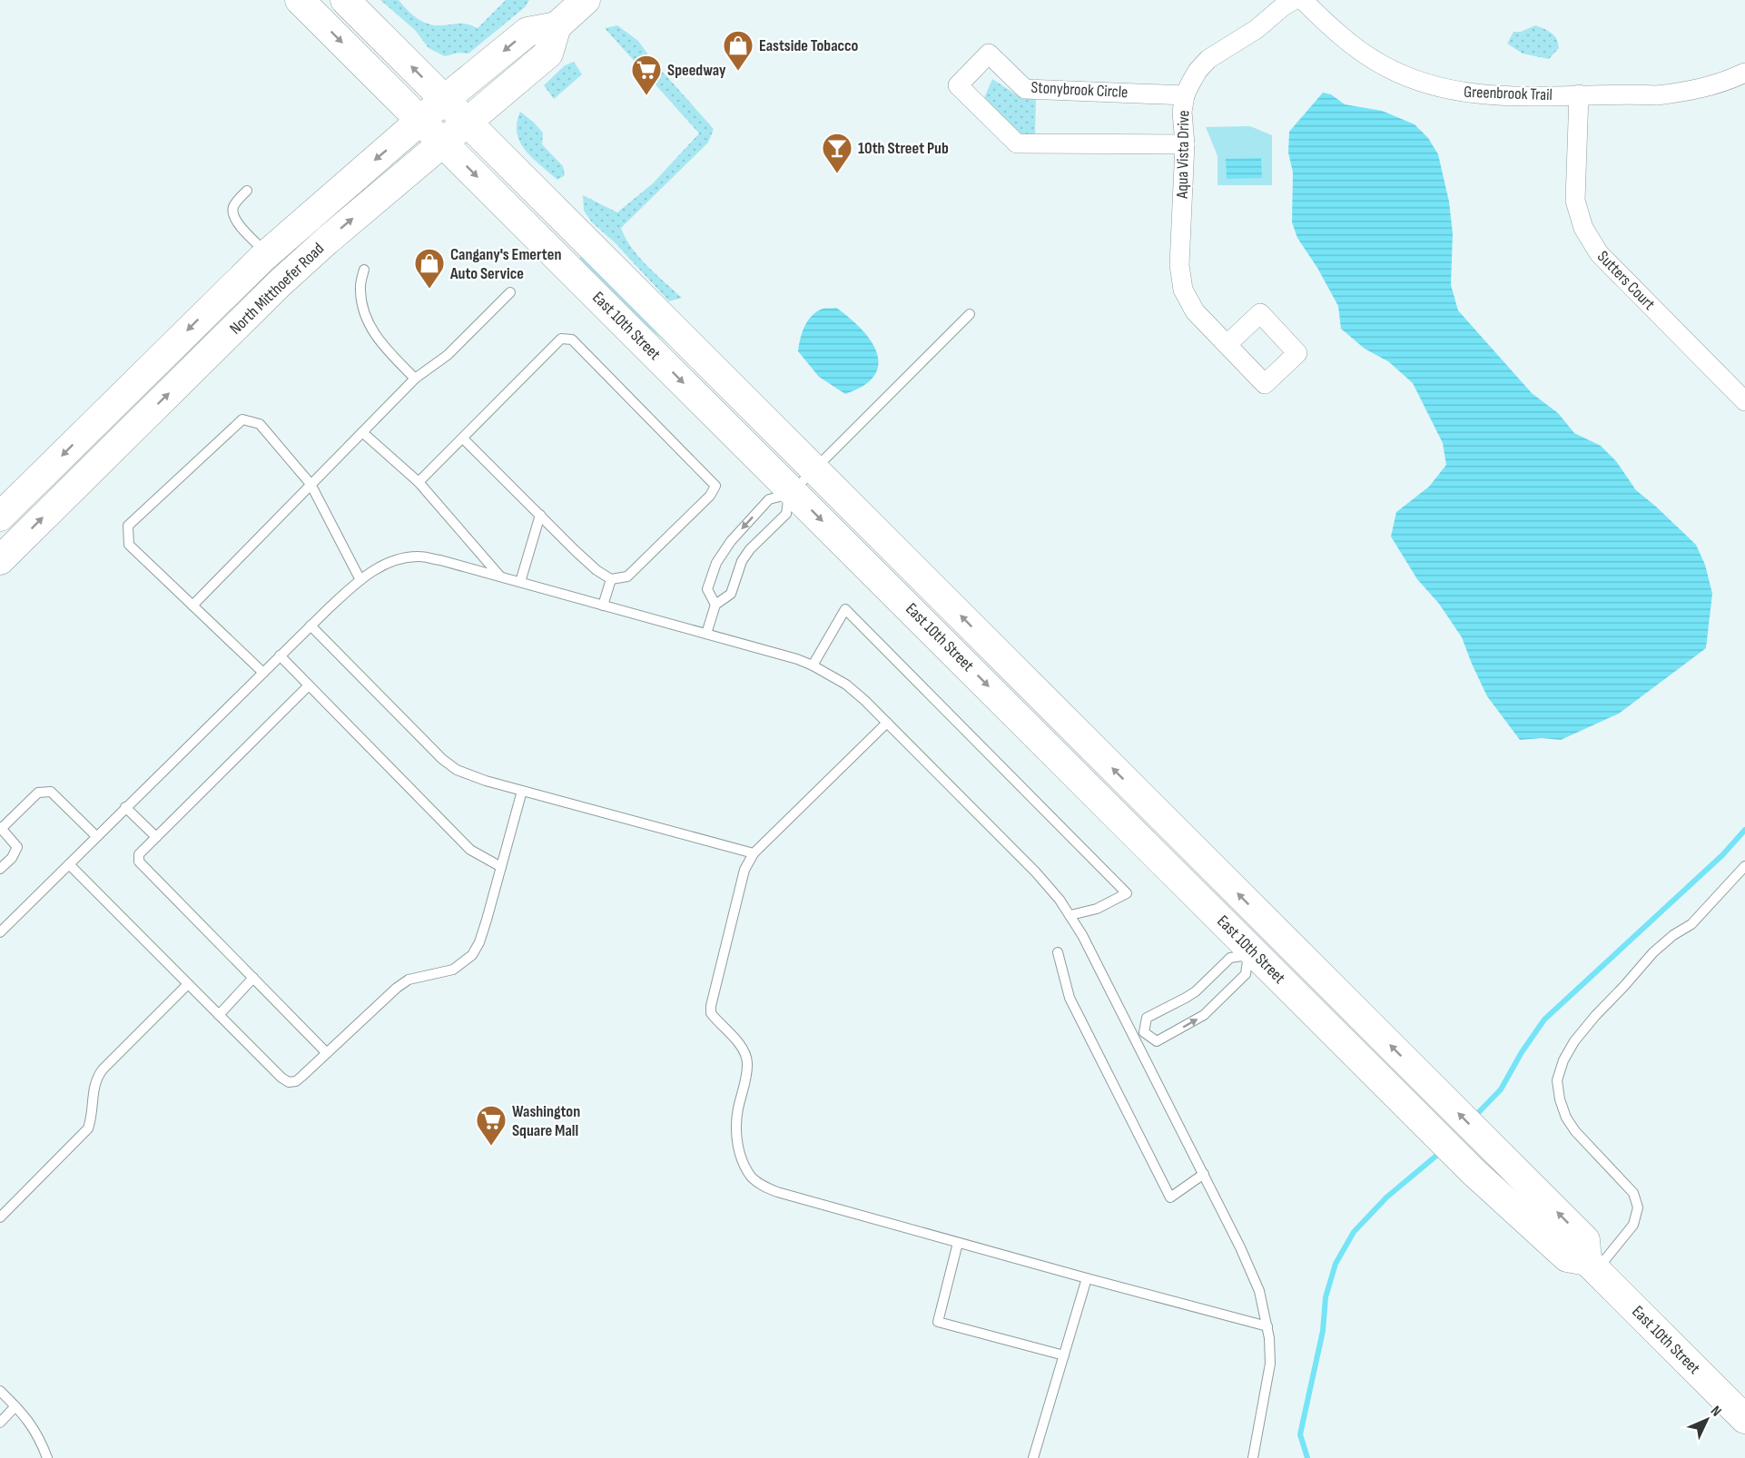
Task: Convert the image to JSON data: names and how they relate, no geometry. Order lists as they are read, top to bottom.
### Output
{
  "streets": {
    "main road": ["North Mitthoefer Road", "East 10th Street"],
    "street": [
      "Stonybrook Circle",
      "Greenbrook Trail",
      "Aqua Vista Drive",
      "Sutters Court"
    ]
  },
  "crossings": [
    ["Stonybrook Circle", "Aqua Vista Drive"],
    ["Greenbrook Trail", "Sutters Court"],
    ["North Mitthoefer Road", "East 10th Street"]
  ],
  "places": {
    "shop": ["Eastside Tobacco", "Cangany's Emerten Auto Service"],
    "supermarket": ["Speedway", "Washington Square Mall"],
    "bar": ["10th Street Pub"]
  },
  "north": "top right"
}
